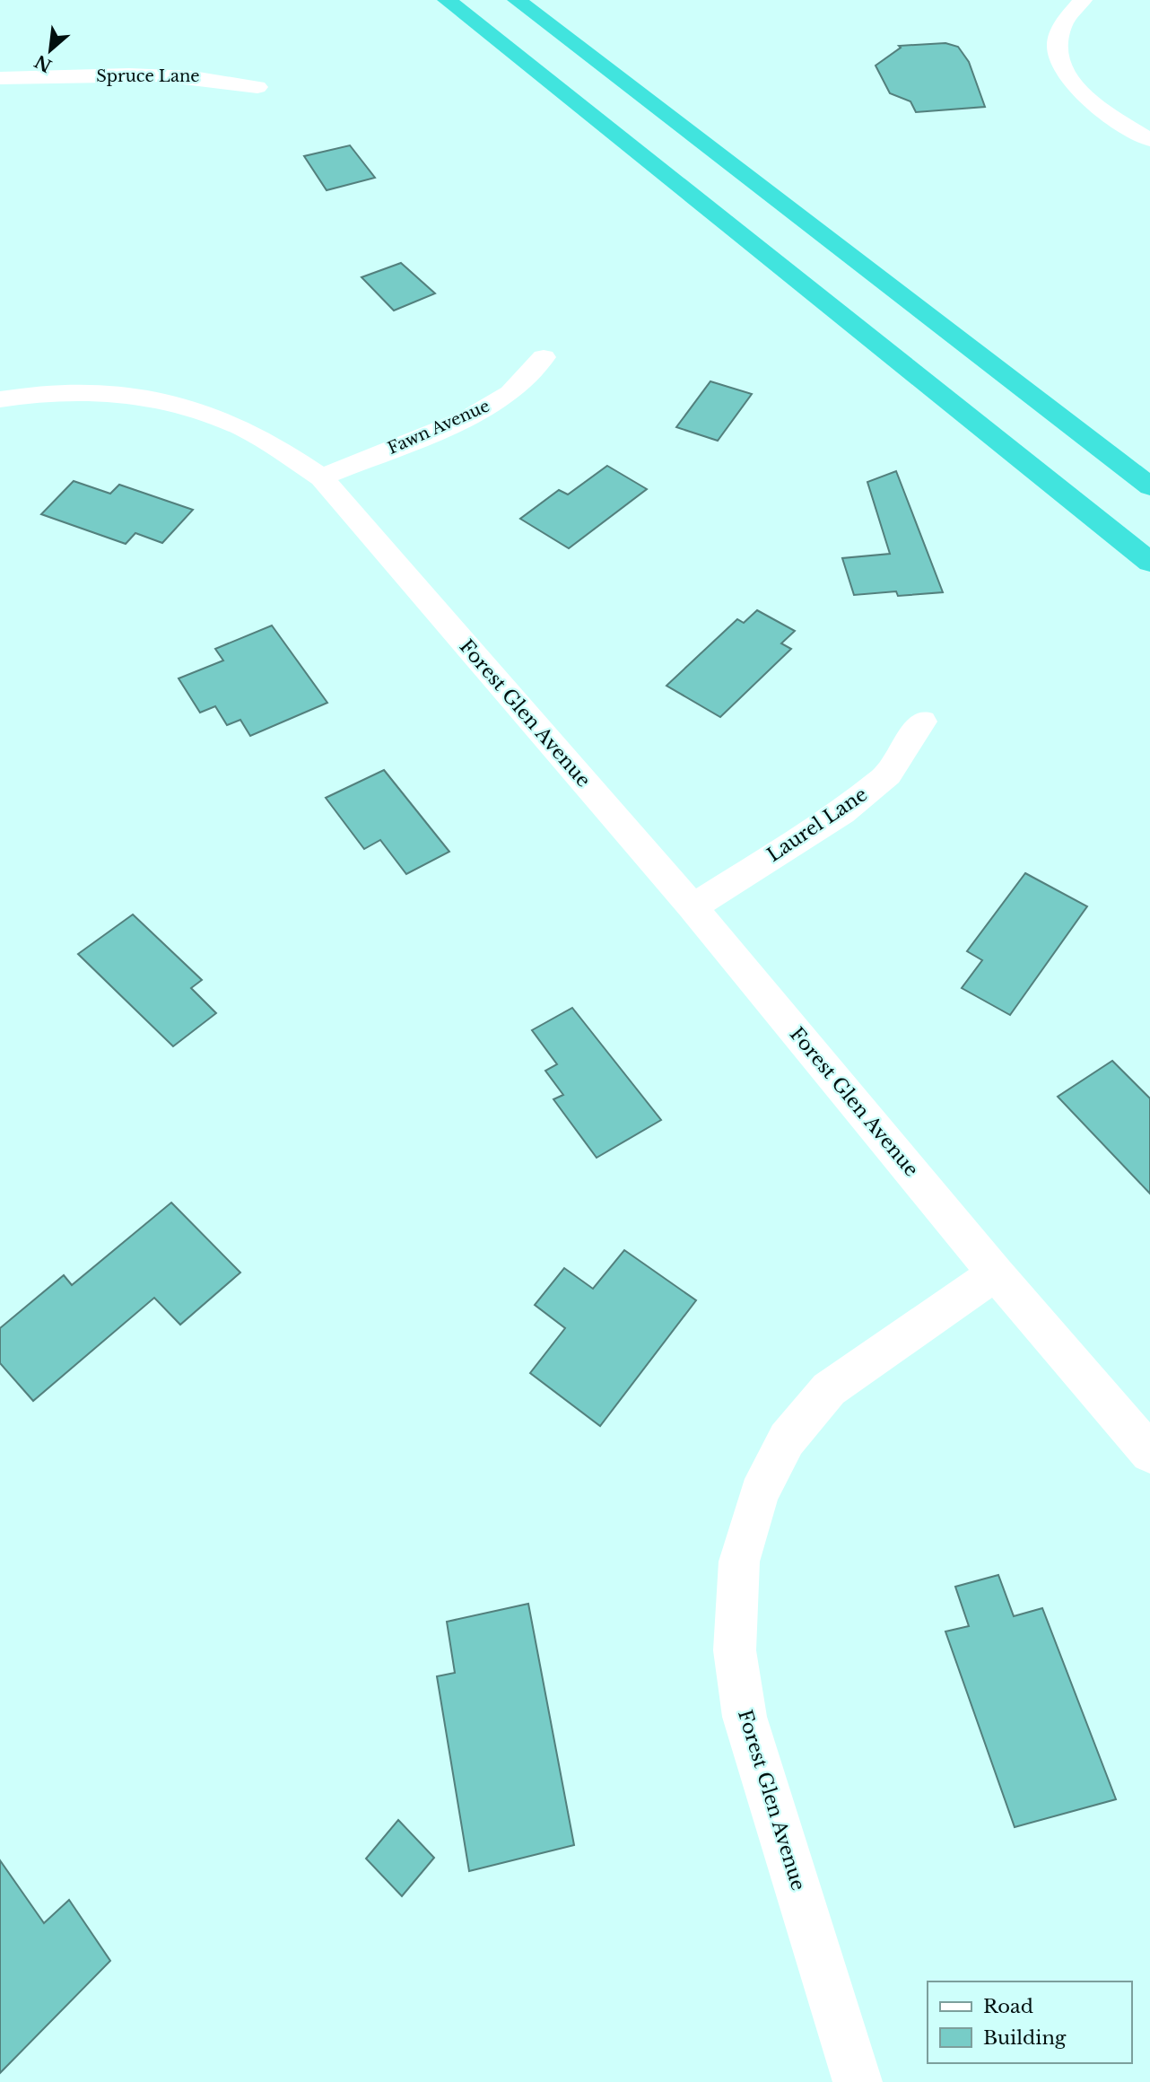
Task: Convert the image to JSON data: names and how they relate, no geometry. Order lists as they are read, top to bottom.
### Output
{
  "streets": {
    "street": [
      "Spruce Lane",
      "Fawn Avenue",
      "Forest Glen Avenue",
      "Laurel Lane"
    ]
  },
  "crossings": [
    ["Fawn Avenue", "Forest Glen Avenue"],
    ["Forest Glen Avenue", "Laurel Lane"]
  ],
  "legend": ["Road", "Building"],
  "north": "bottom left"
}
